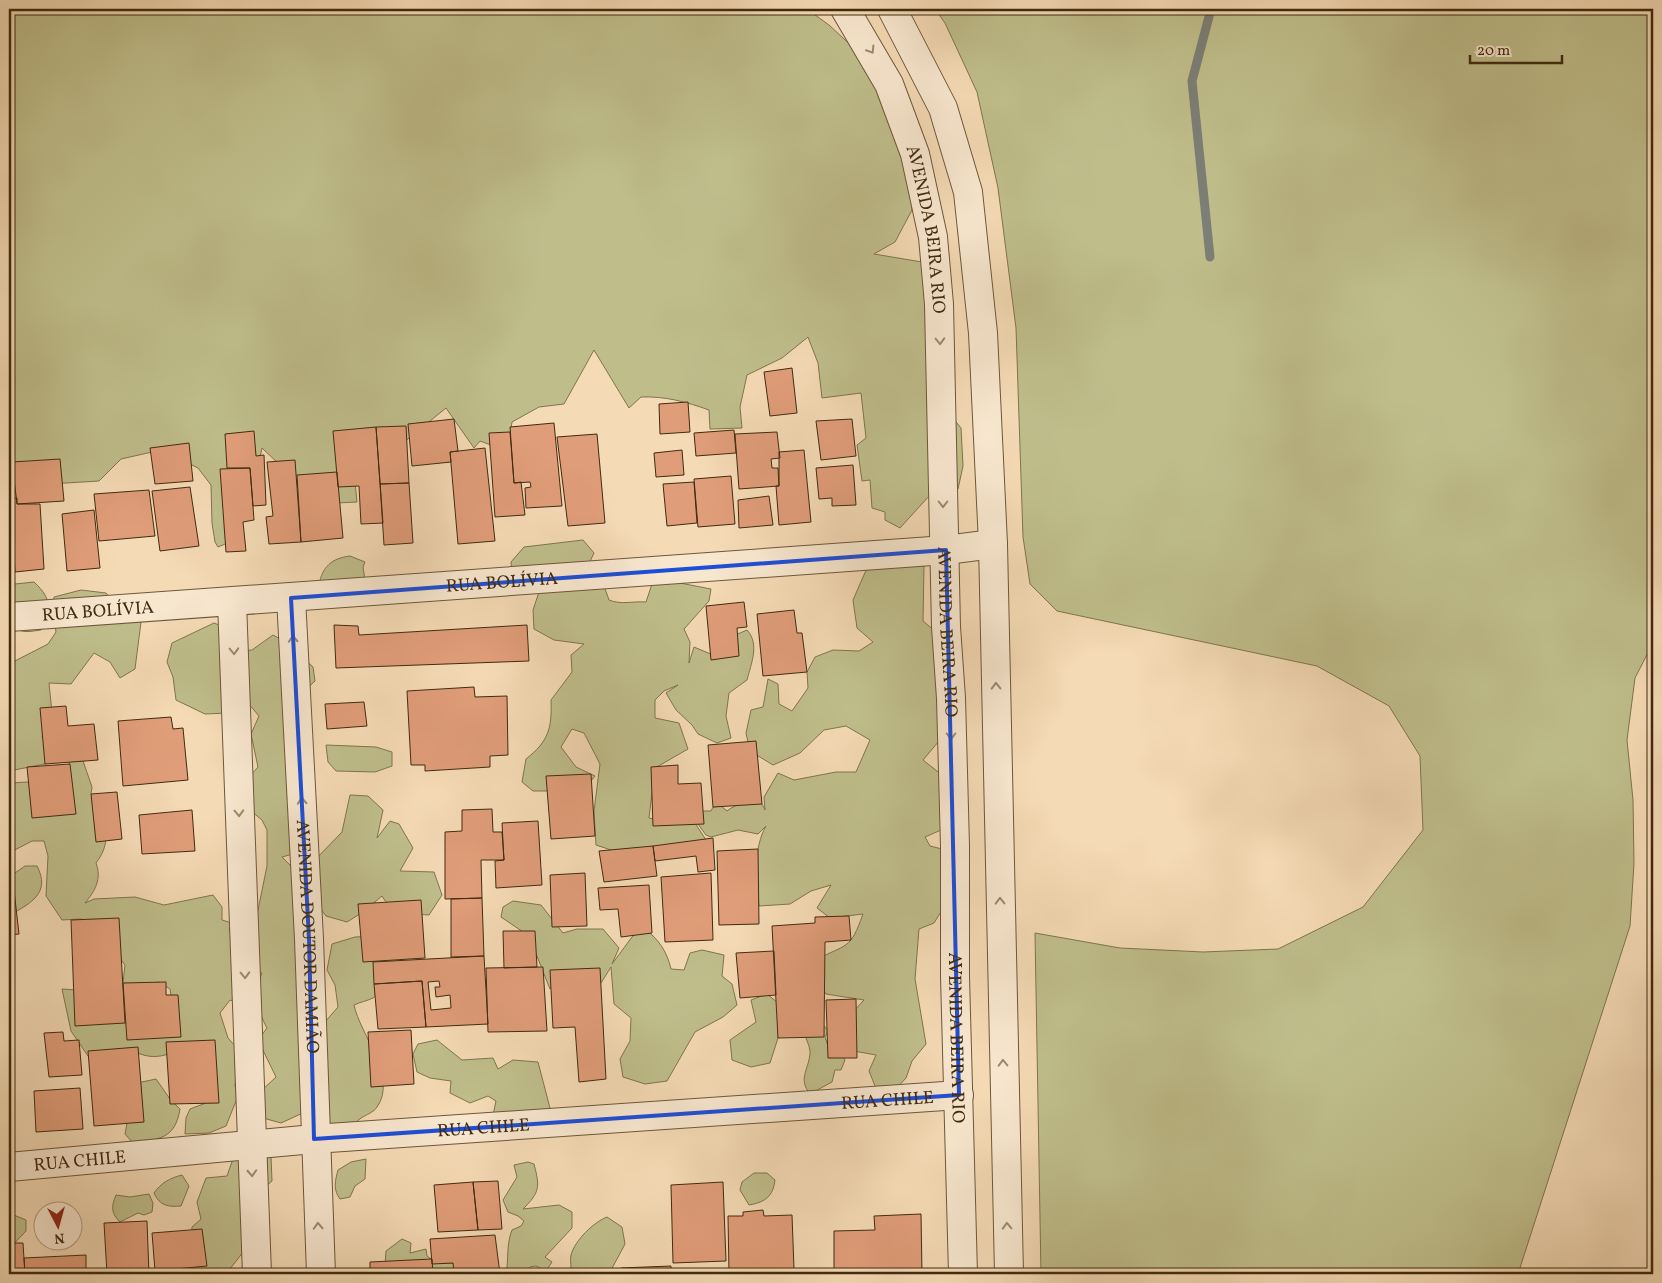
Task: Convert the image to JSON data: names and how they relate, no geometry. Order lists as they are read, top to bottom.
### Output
{
  "streets": {
    "street": [
      "AVENIDA BEIRA RIO",
      "RUA BOLÍVIA",
      "AVENIDA DOUTOR DAMIÃO",
      "RUA CHILE"
    ]
  },
  "crossings": [
    ["AVENIDA BEIRA RIO", "RUA BOLÍVIA"],
    ["AVENIDA BEIRA RIO", "RUA CHILE"],
    ["RUA BOLÍVIA", "AVENIDA DOUTOR DAMIÃO"],
    ["AVENIDA DOUTOR DAMIÃO", "RUA CHILE"]
  ],
  "scale_bar": "20 m",
  "north": "bottom"
}
